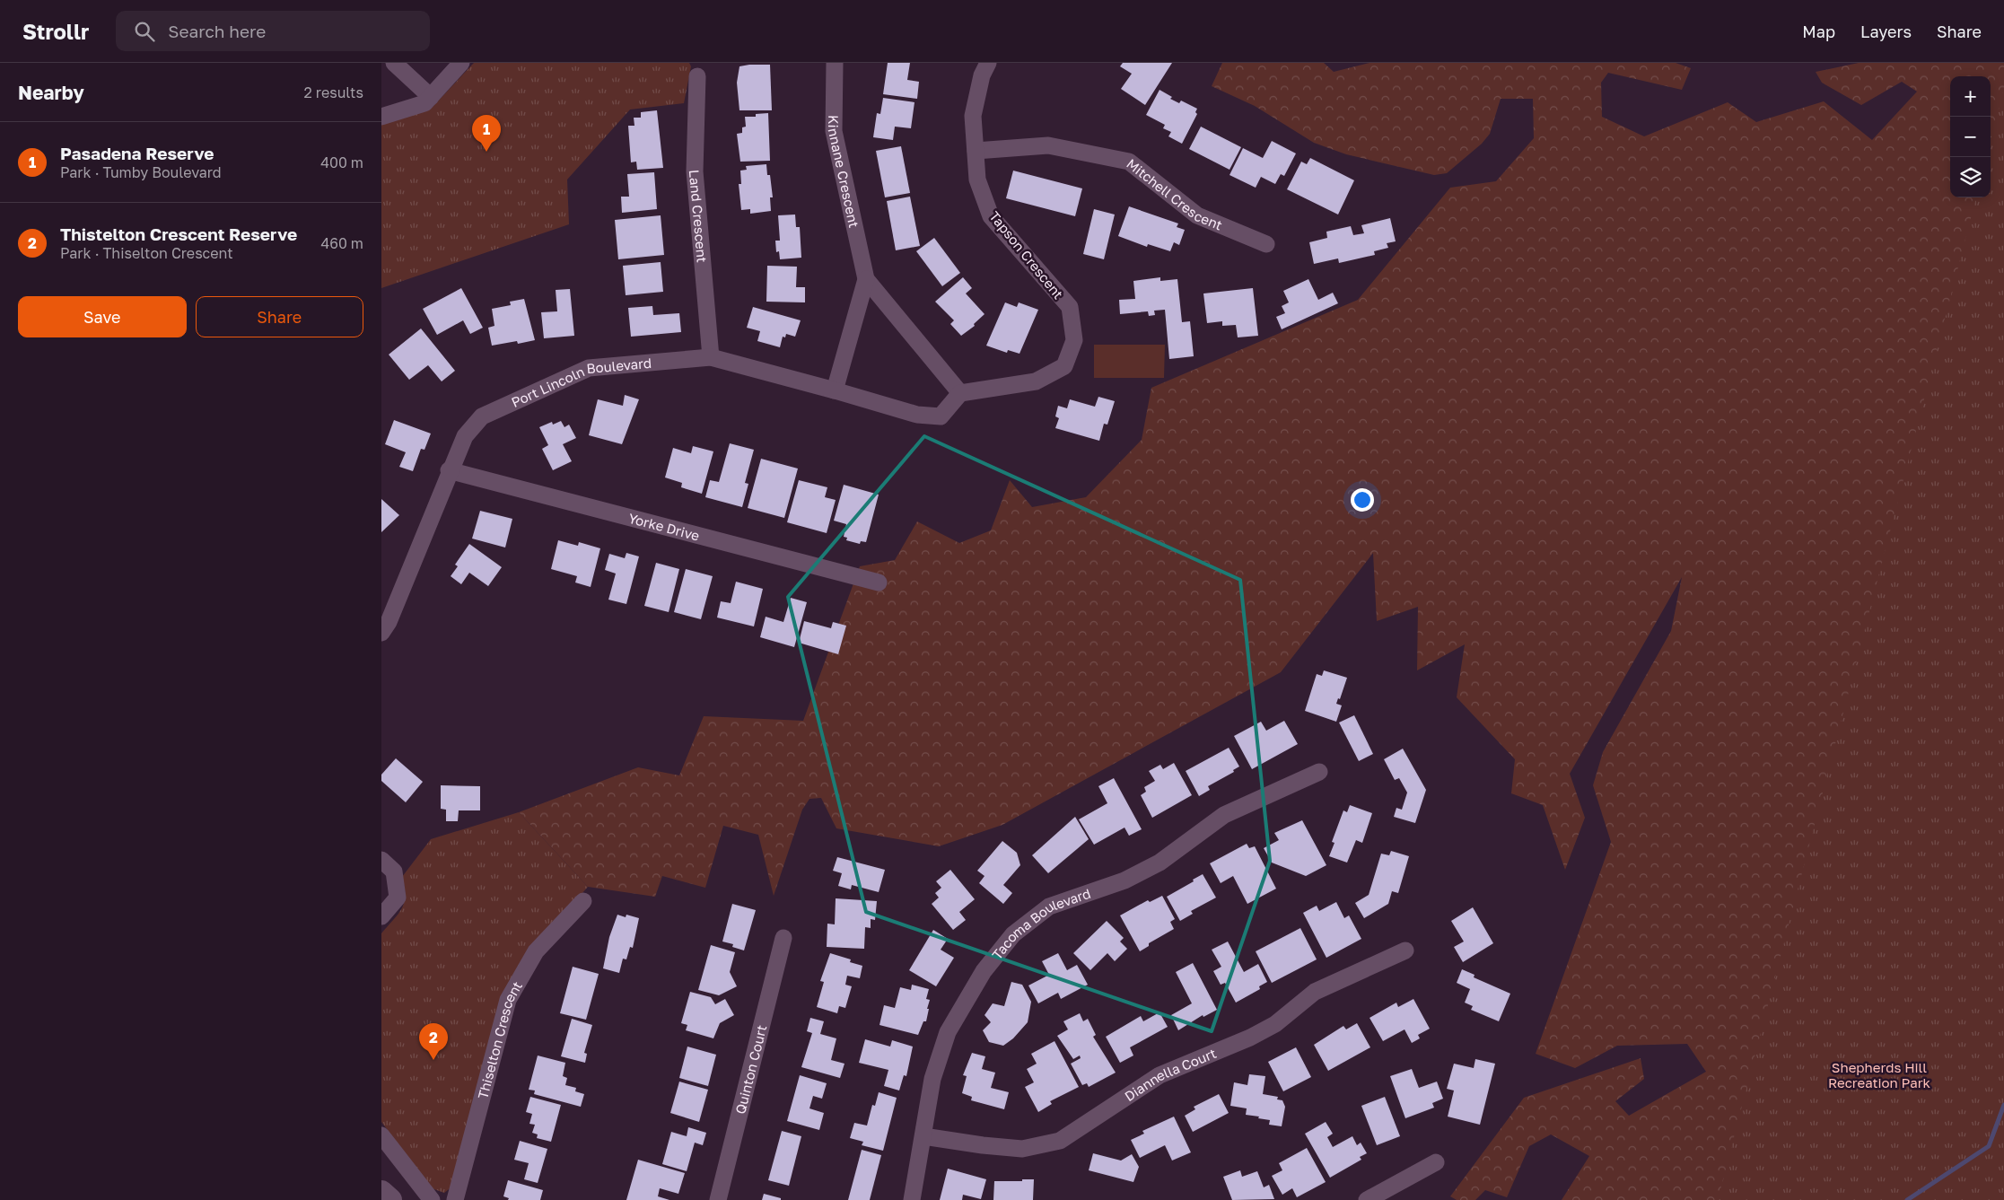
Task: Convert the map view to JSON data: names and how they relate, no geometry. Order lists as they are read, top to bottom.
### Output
{
  "streets": {
    "street": [
      "Kinnane Crescent",
      "Mitchell Crescent",
      "Land Crescent",
      "Tapson Crescent",
      "Port Lincoln Boulevard",
      "Yorke Drive",
      "Tacoma Boulevard",
      "Thiselton Crescent",
      "Quinton Court",
      "Diannella Court"
    ]
  },
  "crossings": [
    ["Kinnane Crescent", "Tapson Crescent"],
    ["Kinnane Crescent", "Port Lincoln Boulevard"],
    ["Mitchell Crescent", "Tapson Crescent"],
    ["Land Crescent", "Port Lincoln Boulevard"],
    ["Tapson Crescent", "Port Lincoln Boulevard"],
    ["Port Lincoln Boulevard", "Yorke Drive"],
    ["Tacoma Boulevard", "Diannella Court"]
  ],
  "parks": ["Shepherds Hill Recreation Park"],
  "page": {
    "header": "Strollr",
    "search": "Search here",
    "nav": ["Map", "Layers", "Share"],
    "heading": ["Nearby", "2 results"],
    "map_buttons": ["+", "−"],
    "pins": ["1", "2"],
    "list": [
      {
        "mark": "1",
        "name": "Pasadena Reserve",
        "note": "Park · Tumby Boulevard",
        "value": "400 m"
      },
      {
        "mark": "2",
        "name": "Thistelton Crescent Reserve",
        "note": "Park · Thiselton Crescent",
        "value": "460 m"
      }
    ],
    "buttons": ["Save", "Share"]
  }
}
